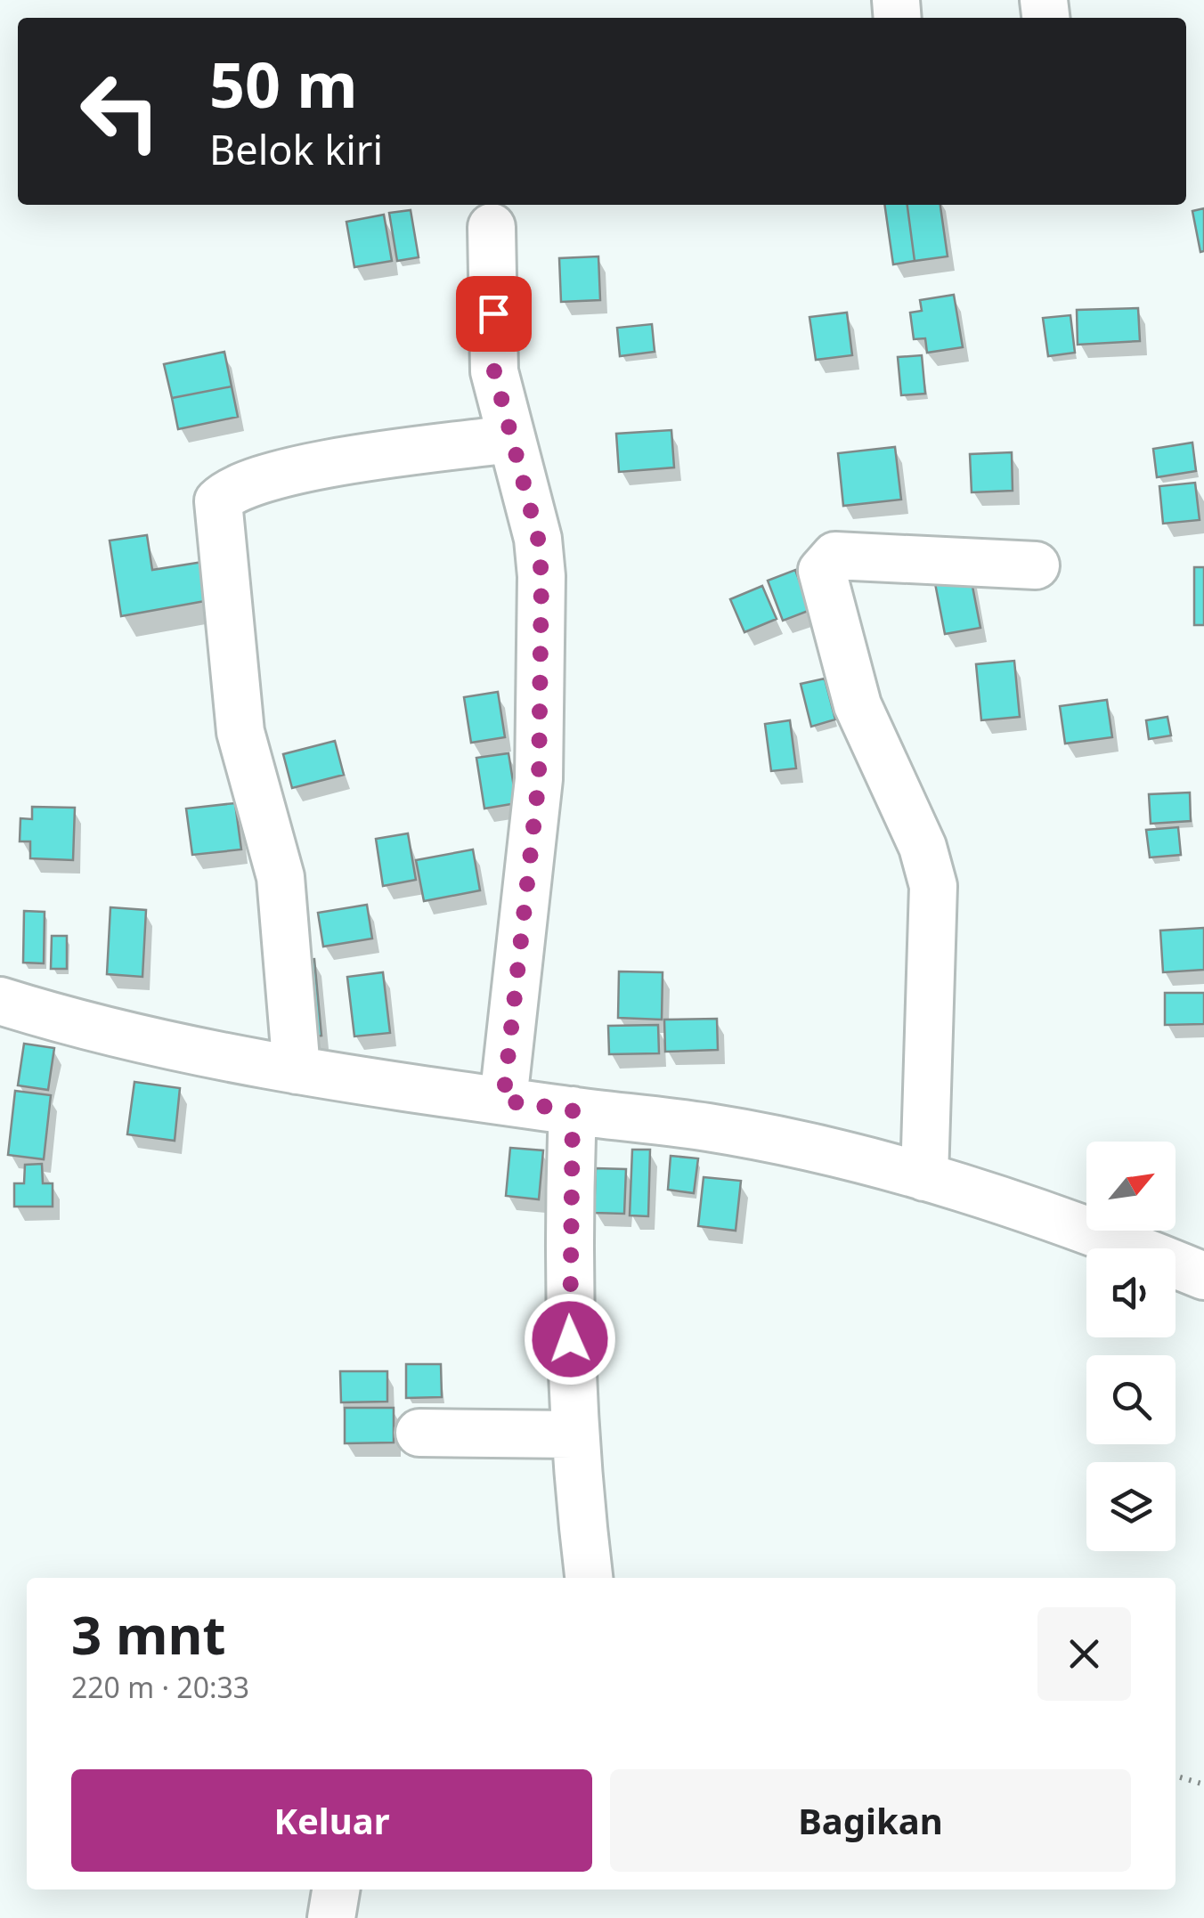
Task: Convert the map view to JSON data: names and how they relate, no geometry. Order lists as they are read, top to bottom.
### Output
{
  "north": "top right",
  "page": {
    "turn": ["50 m", "Belok kiri"],
    "heading": ["3 mnt", "220 m · 20:33"],
    "buttons": ["Keluar", "Bagikan"]
  }
}
